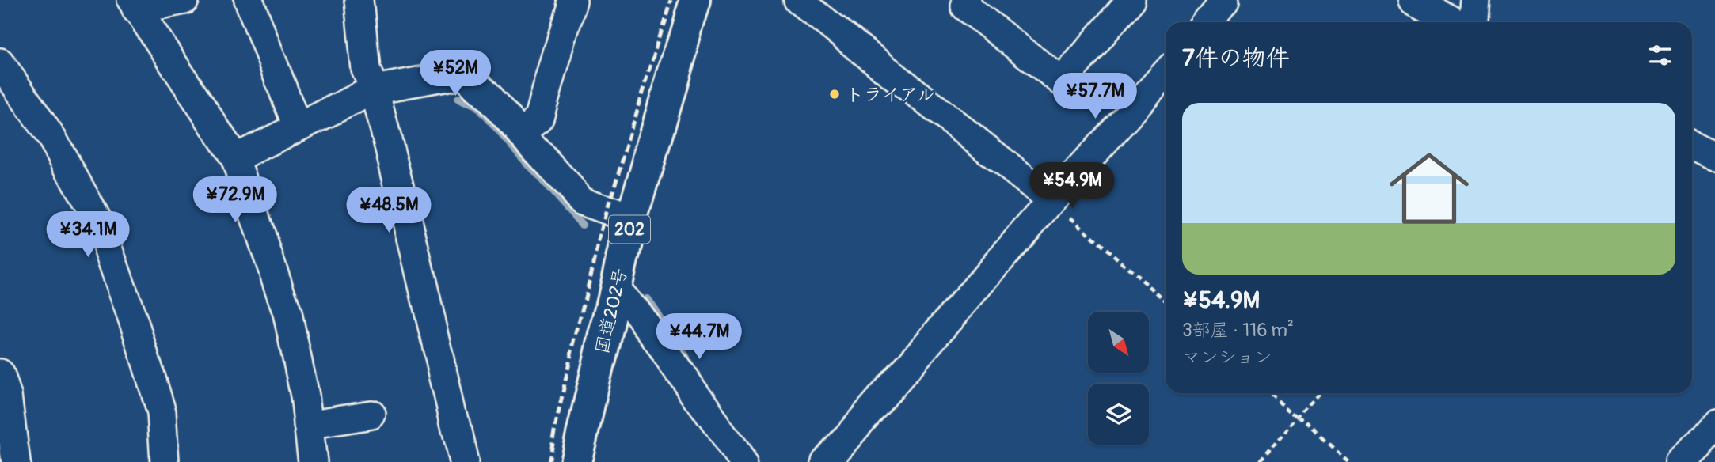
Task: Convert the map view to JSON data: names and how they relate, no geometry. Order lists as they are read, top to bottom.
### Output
{
  "streets": {
    "highway": ["202", "国道202号"]
  },
  "places": ["トライアル"],
  "north": "bottom right",
  "page": {
    "heading": "7件の物件",
    "price": [
      "¥52M",
      "¥57.7M",
      "¥54.9M",
      "¥72.9M",
      "¥48.5M",
      "¥34.1M",
      "¥44.7M"
    ],
    "list": [
      {
        "name": "¥54.9M",
        "note": "3部屋 · 116 m² · マンション"
      }
    ]
  }
}
